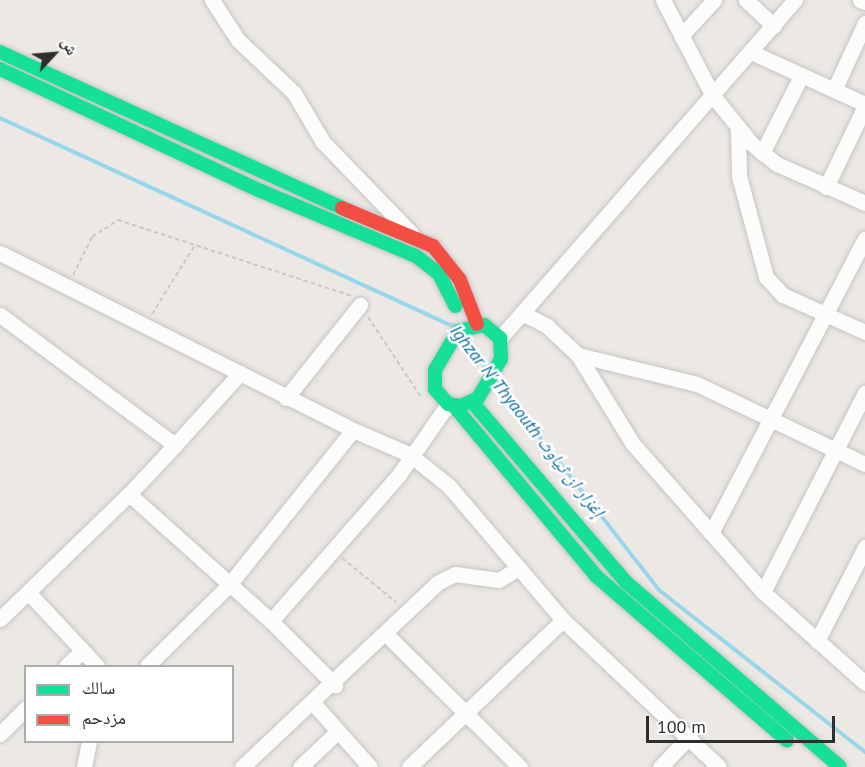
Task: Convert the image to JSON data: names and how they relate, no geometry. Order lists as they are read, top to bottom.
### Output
{
  "water": ["Ighzar N' Thyaouth إغزار ان ثياوث"],
  "legend": ["سالك", "مزدحم"],
  "scale_bar": "100 m",
  "north": "top right"
}
